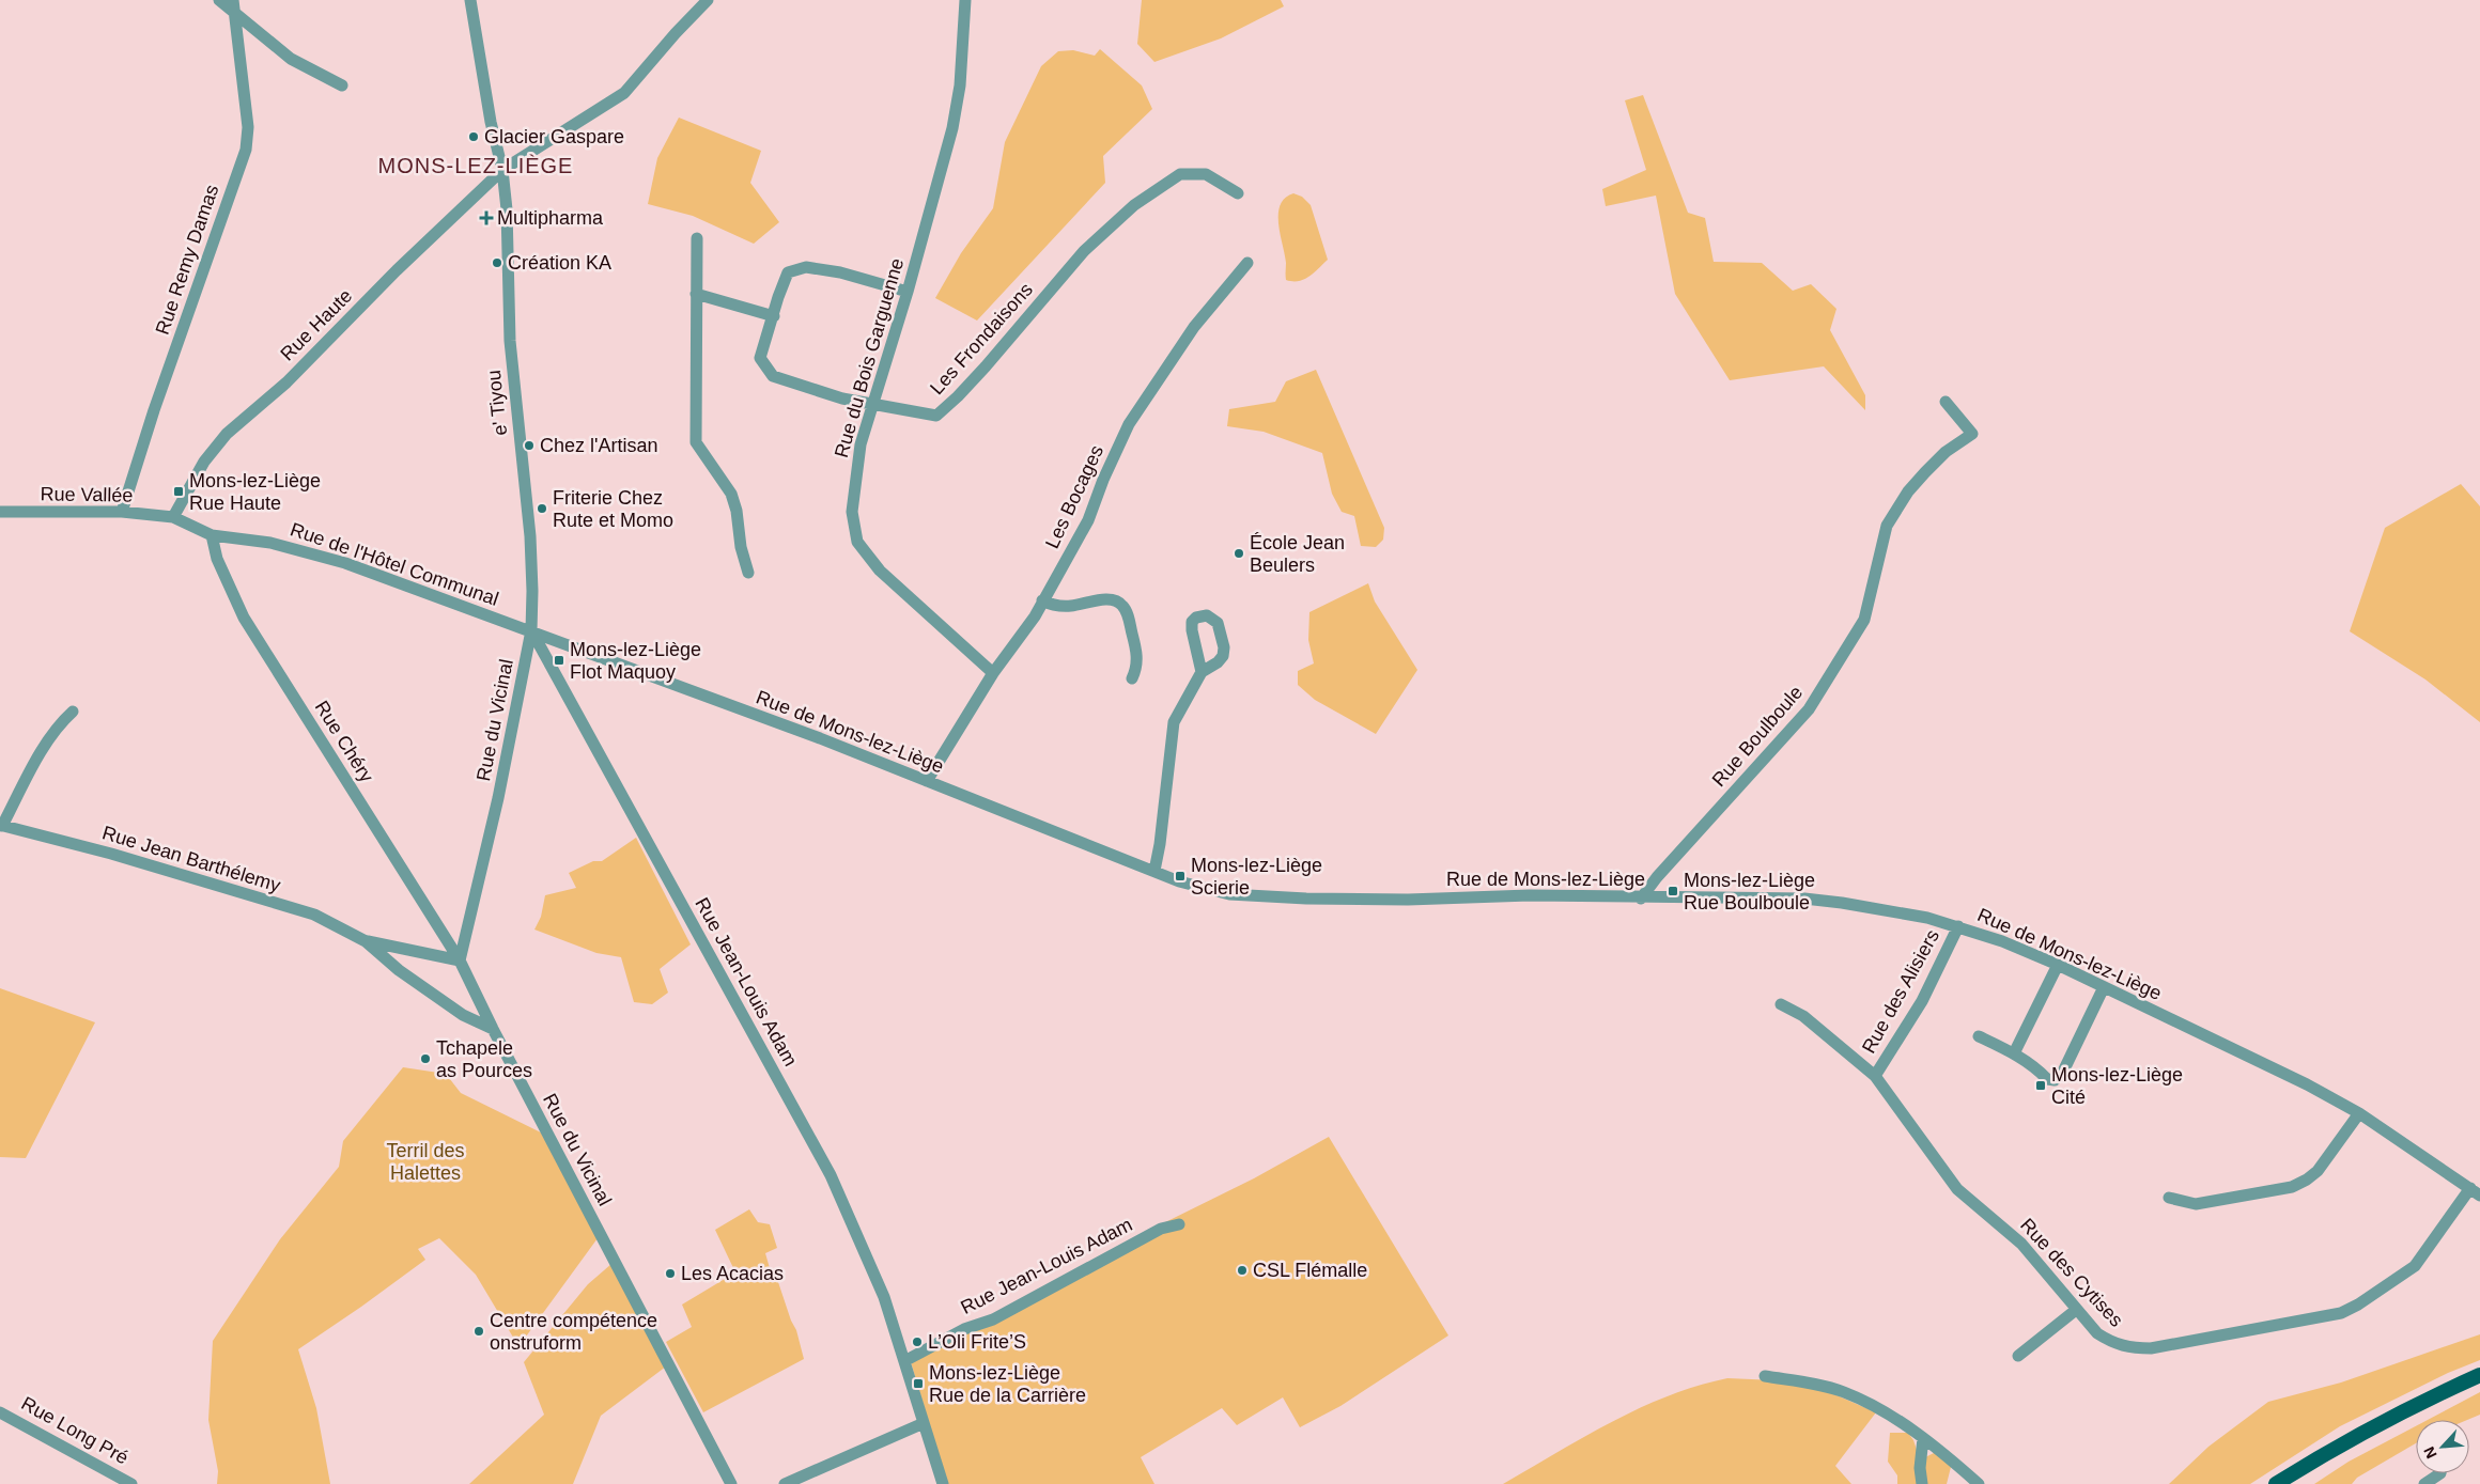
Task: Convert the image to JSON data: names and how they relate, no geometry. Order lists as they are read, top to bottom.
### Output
{
  "streets": {
    "street": [
      "Rue Remy Damas",
      "Rue Haute",
      "Les Frondaisons",
      "Rue du Bois Garguenne",
      "e' Tiyou",
      "Rue Vallée",
      "Les Bocages",
      "Rue de l'Hôtel Communal",
      "Rue du Vicinal",
      "Rue de Mons-lez-Liège",
      "Rue Boulboule",
      "Rue Chéry",
      "Rue Jean Barthélemy",
      "Rue Jean-Louis Adam",
      "Rue des Alisiers",
      "Rue des Cytises",
      "Rue Long Pré"
    ]
  },
  "crossings": [
    ["Rue Remy Damas", "Rue Vallée"],
    ["Rue Haute", "e' Tiyou"],
    ["Rue Haute", "Rue Vallée"],
    ["Les Frondaisons", "Rue du Bois Garguenne"],
    ["Rue du Bois Garguenne", "Les Bocages"],
    ["e' Tiyou", "Rue de l'Hôtel Communal"],
    ["e' Tiyou", "Rue du Vicinal"],
    ["e' Tiyou", "Rue de Mons-lez-Liège"],
    ["e' Tiyou", "Rue Jean-Louis Adam"],
    ["Rue Vallée", "Rue de l'Hôtel Communal"],
    ["Rue Vallée", "Rue Chéry"],
    ["Les Bocages", "Rue de Mons-lez-Liège"],
    ["Rue de l'Hôtel Communal", "Rue du Vicinal"],
    ["Rue de l'Hôtel Communal", "Rue de Mons-lez-Liège"],
    ["Rue de l'Hôtel Communal", "Rue Chéry"],
    ["Rue de l'Hôtel Communal", "Rue Jean-Louis Adam"],
    ["Rue du Vicinal", "Rue de Mons-lez-Liège"],
    ["Rue du Vicinal", "Rue Chéry"],
    ["Rue du Vicinal", "Rue Jean Barthélemy"],
    ["Rue du Vicinal", "Rue Jean-Louis Adam"],
    ["Rue de Mons-lez-Liège", "Rue Boulboule"],
    ["Rue de Mons-lez-Liège", "Rue Jean-Louis Adam"],
    ["Rue de Mons-lez-Liège", "Rue des Alisiers"],
    ["Rue de Mons-lez-Liège", "Rue des Cytises"],
    ["Rue Chéry", "Rue Jean Barthélemy"],
    ["Rue des Alisiers", "Rue des Cytises"]
  ],
  "districts": ["MONS-LEZ-LIÈGE"],
  "parks": ["Terril des Halettes"],
  "places": {
    "other": [
      "Glacier Gaspare",
      "Création KA",
      "Chez l'Artisan",
      "Friterie Chez Rute et Momo",
      "École Jean Beulers",
      "Tchapele as Pources",
      "CSL Flémalle",
      "Les Acacias",
      "Centre compétence onstruform",
      "L’Oli Frite’S"
    ],
    "health": ["Multipharma"],
    "transit": [
      "Mons-lez-Liège Rue Haute",
      "Mons-lez-Liège Flot Maquoy",
      "Mons-lez-Liège Scierie",
      "Mons-lez-Liège Rue Boulboule",
      "Mons-lez-Liège Cité",
      "Mons-lez-Liège Rue de la Carrière"
    ]
  },
  "north": "bottom left"
}
